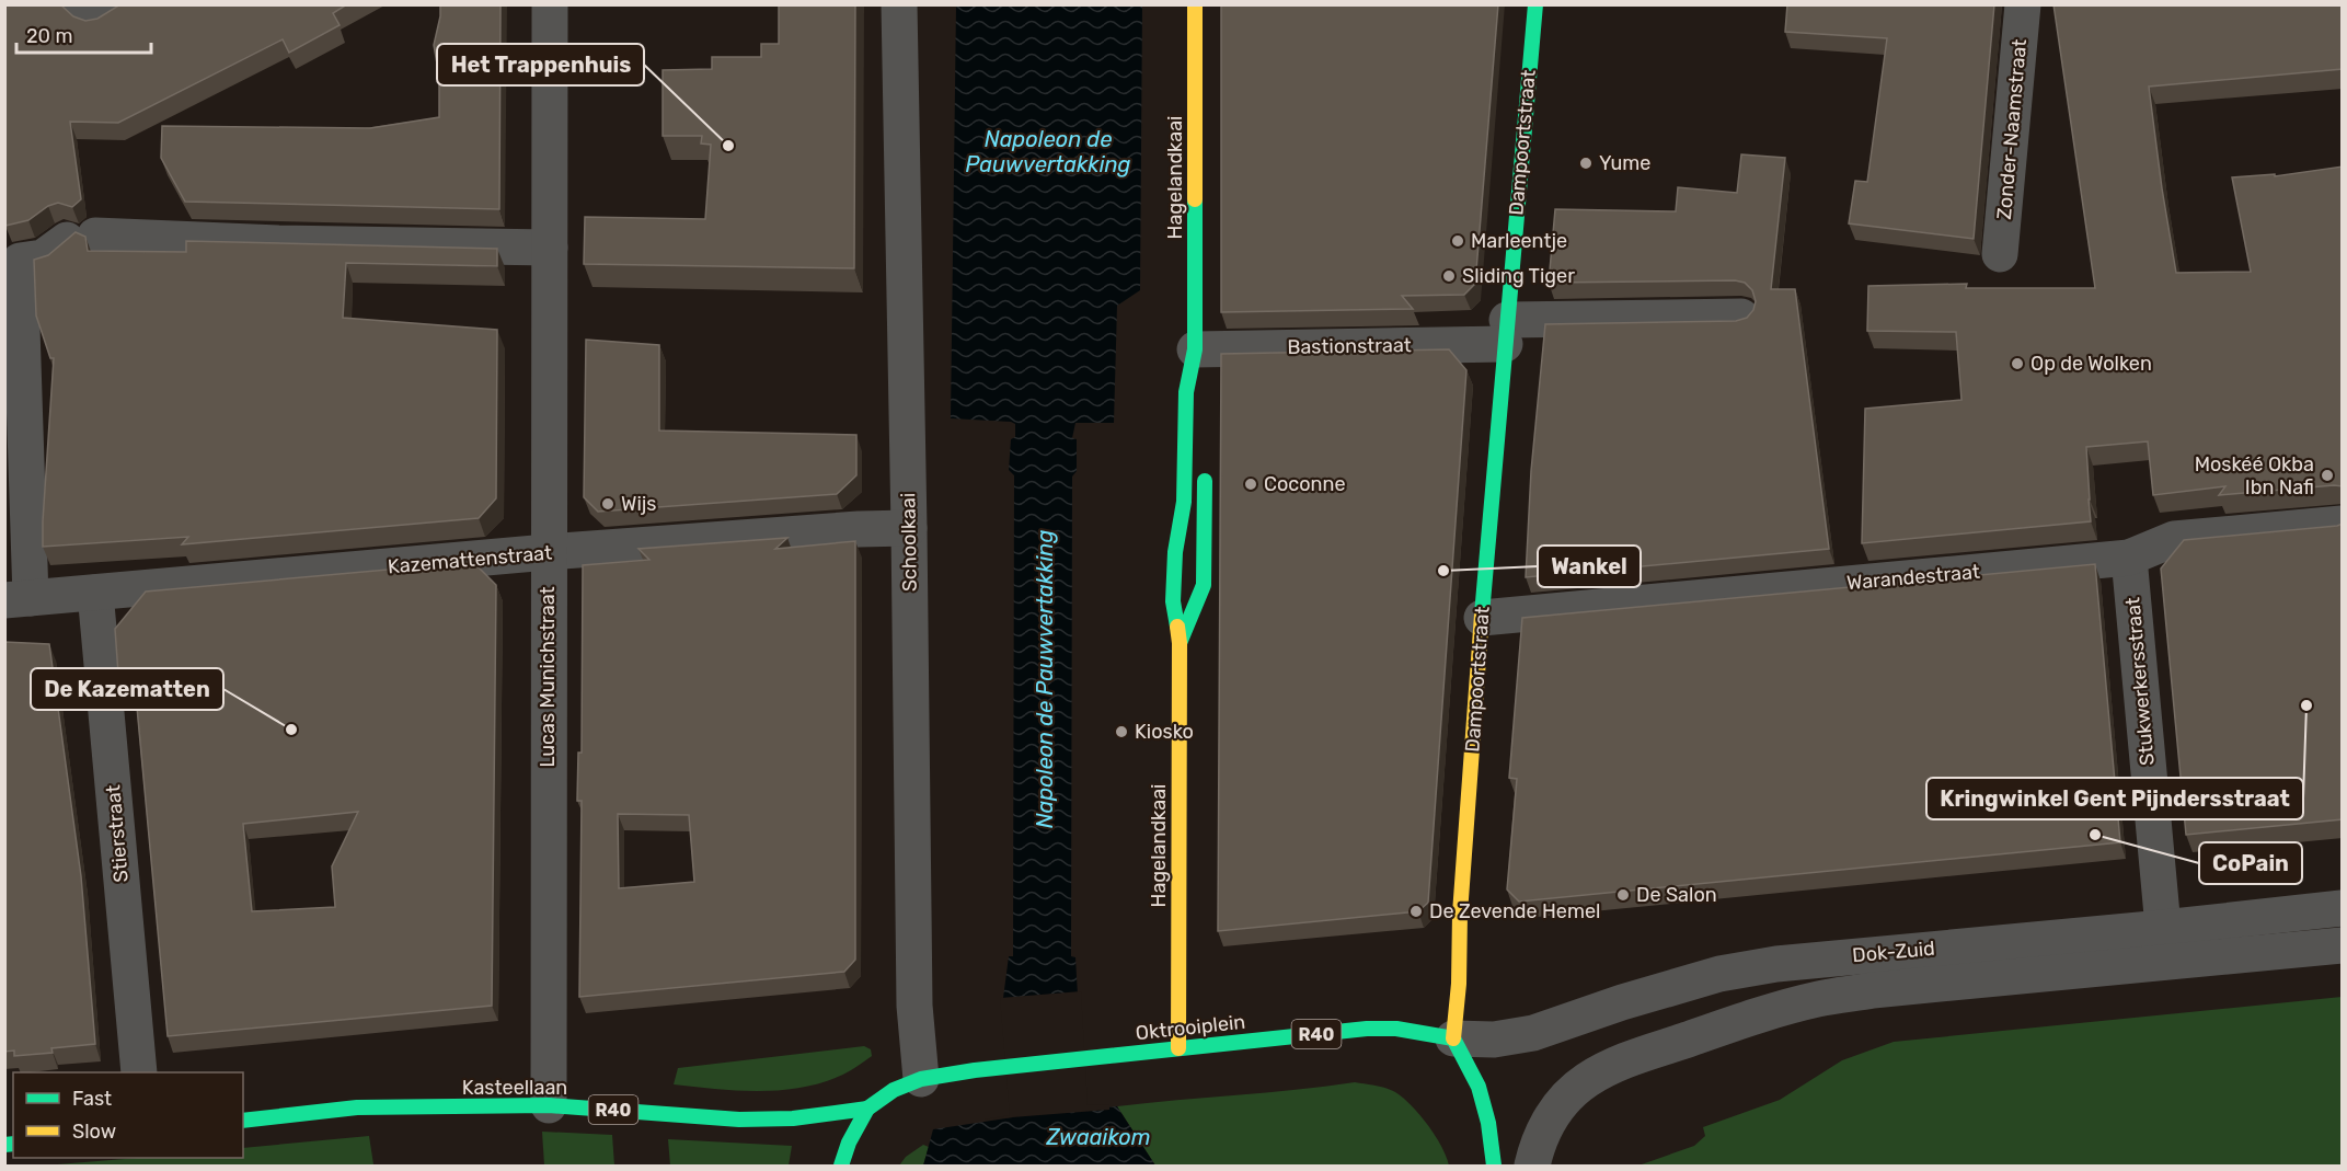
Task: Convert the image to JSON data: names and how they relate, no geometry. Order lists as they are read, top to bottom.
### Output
{
  "streets": {
    "street": [
      "Zonder-Naamstraat",
      "Dampoortstraat",
      "Hagelandkaai",
      "Bastionstraat",
      "Schoolkaai",
      "Kazemattenstraat",
      "Warandestraat",
      "Lucas Munichstraat",
      "Stukwerkersstraat",
      "Stierstraat",
      "Dok-Zuid",
      "Oktrooiplein",
      "R40",
      "Kasteellaan"
    ]
  },
  "crossings": [
    ["Dampoortstraat", "Bastionstraat"],
    ["Dampoortstraat", "Warandestraat"],
    ["Dampoortstraat", "Dok-Zuid"],
    ["Dampoortstraat", "Oktrooiplein"],
    ["Hagelandkaai", "Bastionstraat"],
    ["Hagelandkaai", "Oktrooiplein"],
    ["Schoolkaai", "Kazemattenstraat"],
    ["Schoolkaai", "Oktrooiplein"],
    ["Kazemattenstraat", "Lucas Munichstraat"],
    ["Kazemattenstraat", "Stierstraat"],
    ["Warandestraat", "Stukwerkersstraat"],
    ["Lucas Munichstraat", "Kasteellaan"],
    ["Stukwerkersstraat", "Dok-Zuid"],
    ["Dok-Zuid", "Oktrooiplein"],
    ["Oktrooiplein", "Kasteellaan"]
  ],
  "water": ["Napoleon de Pauwvertakking", "Zwaaikom"],
  "places": [
    "Het Trappenhuis",
    "Yume",
    "Marleentje",
    "Sliding Tiger",
    "Op de Wolken",
    "Moskéé Okba Ibn Nafi",
    "Coconne",
    "Wijs",
    "Wankel",
    "Kringwinkel Gent Pijndersstraat",
    "De Kazematten",
    "Kiosko",
    "CoPain",
    "De Salon",
    "De Zevende Hemel"
  ],
  "legend": ["Fast", "Slow"],
  "scale_bar": "20 m"
}
